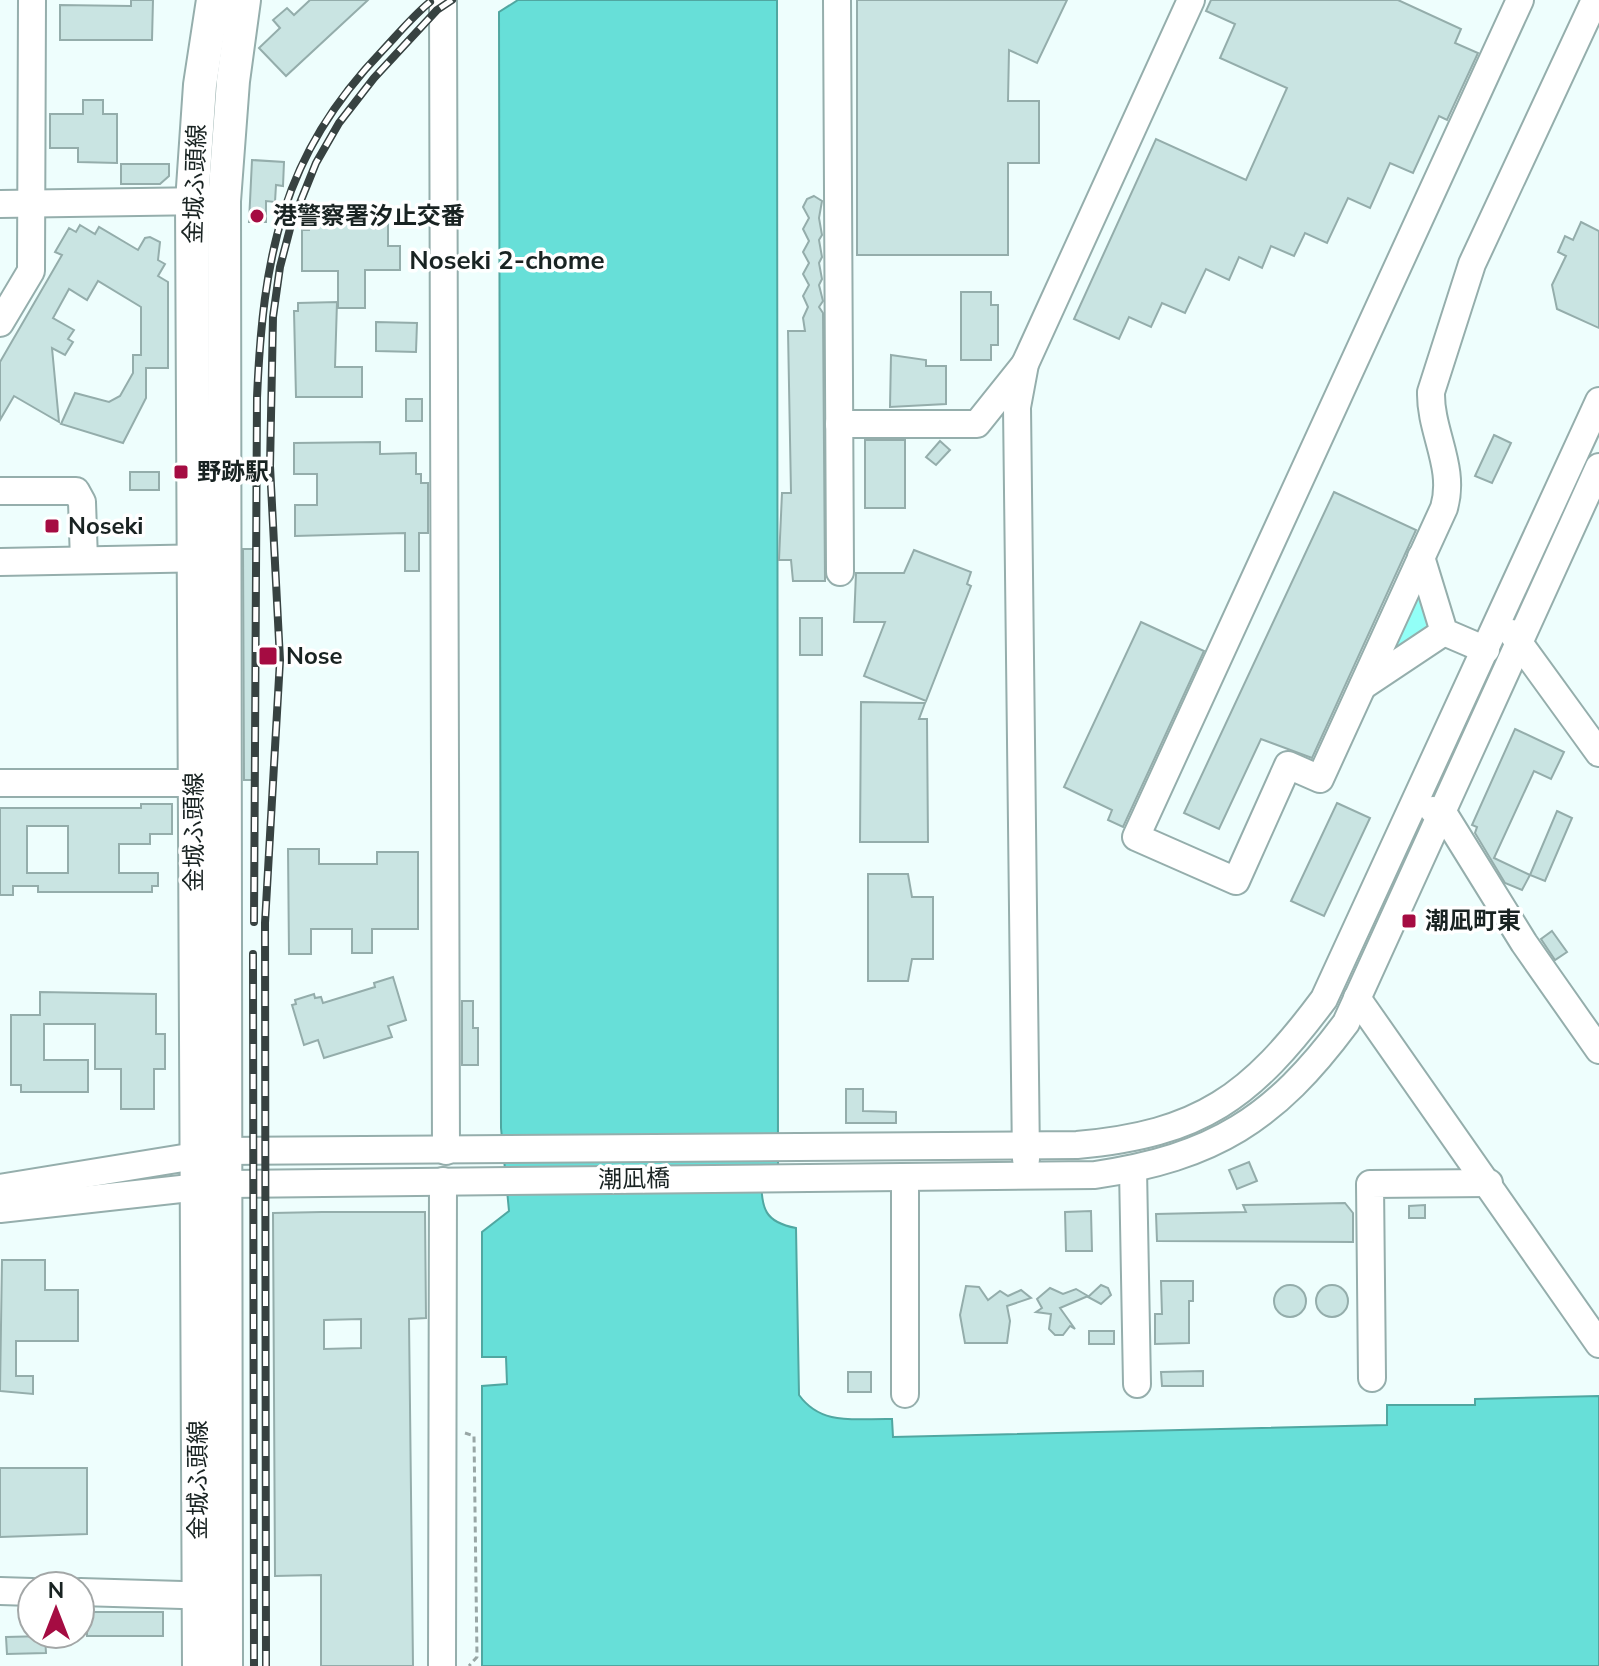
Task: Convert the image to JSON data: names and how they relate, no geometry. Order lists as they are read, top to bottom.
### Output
{
  "streets": {
    "main road": ["金城ふ頭線"],
    "street": ["潮凪橋"]
  },
  "crossings": [
    ["金城ふ頭線", "潮凪橋"]
  ],
  "districts": ["Noseki 2-chome"],
  "places": {
    "other": ["港警察署汐止交番"],
    "transit": [
      "野跡駅",
      "Noseki",
      "Nose",
      "潮凪町東"
    ]
  },
  "north": "top"
}
